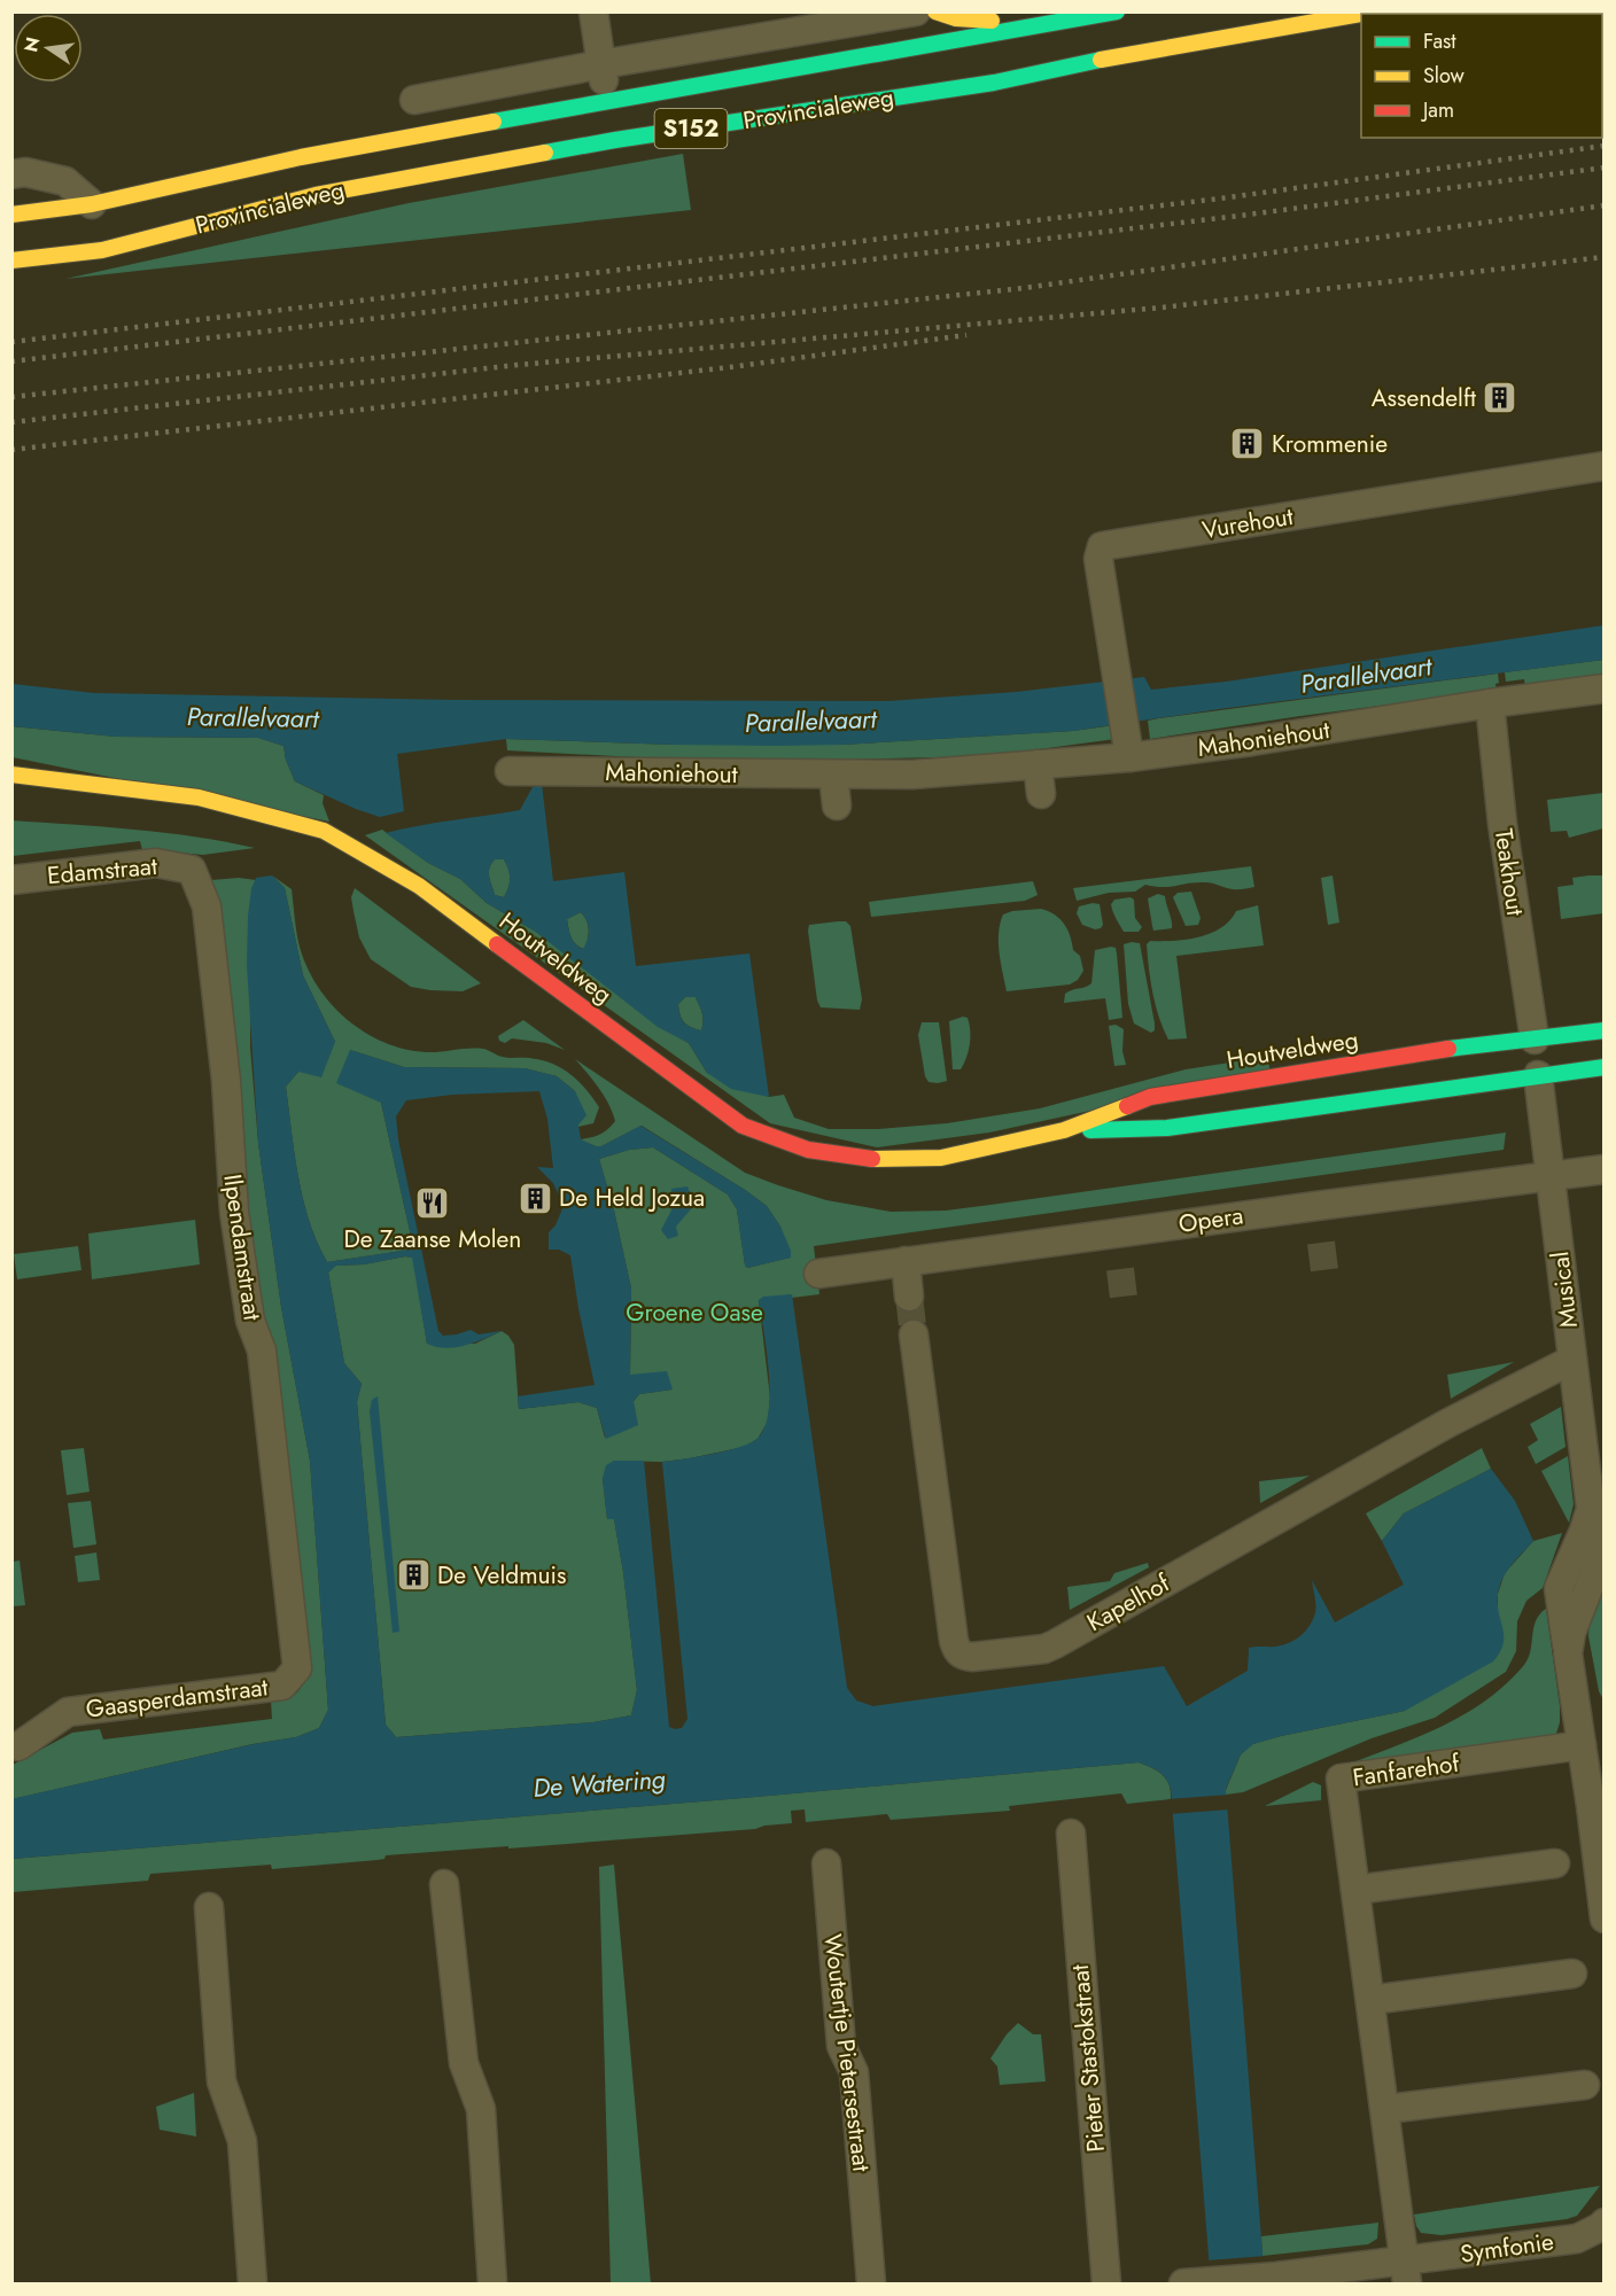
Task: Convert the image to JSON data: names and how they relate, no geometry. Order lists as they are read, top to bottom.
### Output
{
  "streets": {
    "main road": ["Provincialeweg", "S152", "Houtveldweg"],
    "street": [
      "Vurehout",
      "Mahoniehout",
      "Edamstraat",
      "Teakhout",
      "Opera",
      "Ilpendamstraat",
      "Musical",
      "Kapelhof",
      "Gaasperdamstraat",
      "Fanfarehof",
      "Woutertje Pietersestraat",
      "Pieter Stastokstraat",
      "Symfonie"
    ]
  },
  "crossings": [
    ["Vurehout", "Mahoniehout"],
    ["Mahoniehout", "Teakhout"],
    ["Edamstraat", "Ilpendamstraat"],
    ["Teakhout", "Houtveldweg"],
    ["Teakhout", "Musical"],
    ["Houtveldweg", "Musical"],
    ["Opera", "Musical"],
    ["Ilpendamstraat", "Gaasperdamstraat"],
    ["Musical", "Kapelhof"],
    ["Musical", "Fanfarehof"],
    ["Fanfarehof", "Symfonie"]
  ],
  "water": ["Parallelvaart", "De Watering"],
  "parks": ["Groene Oase"],
  "places": {
    "building": [
      "Assendelft",
      "Krommenie",
      "De Held Jozua",
      "De Veldmuis"
    ],
    "restaurant": ["De Zaanse Molen"]
  },
  "legend": ["Fast", "Slow", "Jam"],
  "north": "left"
}
